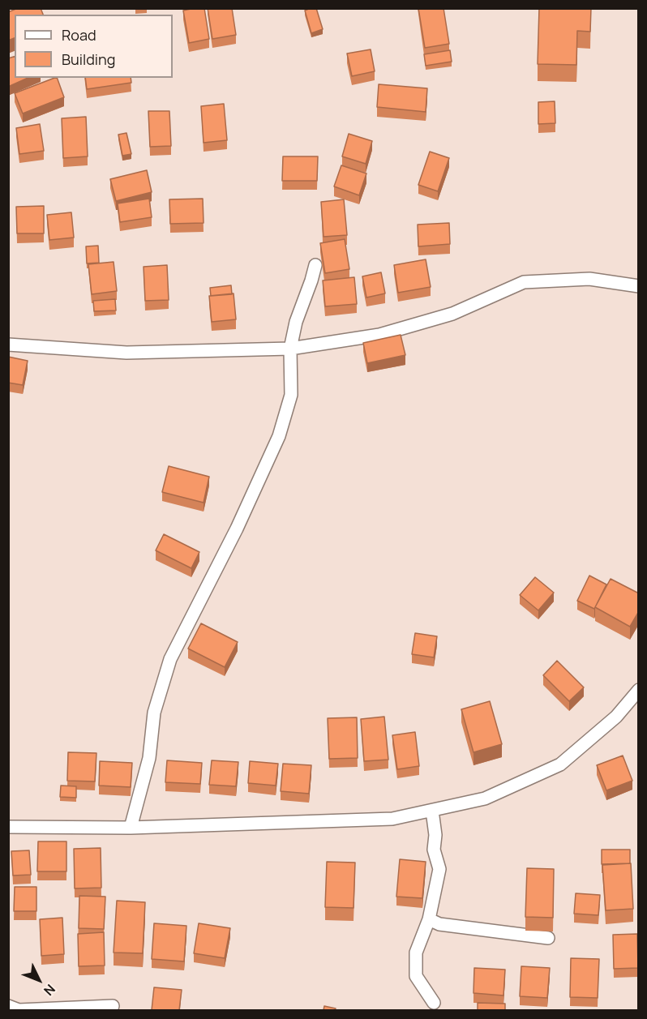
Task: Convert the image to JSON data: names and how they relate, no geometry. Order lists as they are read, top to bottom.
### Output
{
  "legend": ["Road", "Building"],
  "north": "bottom right"
}
